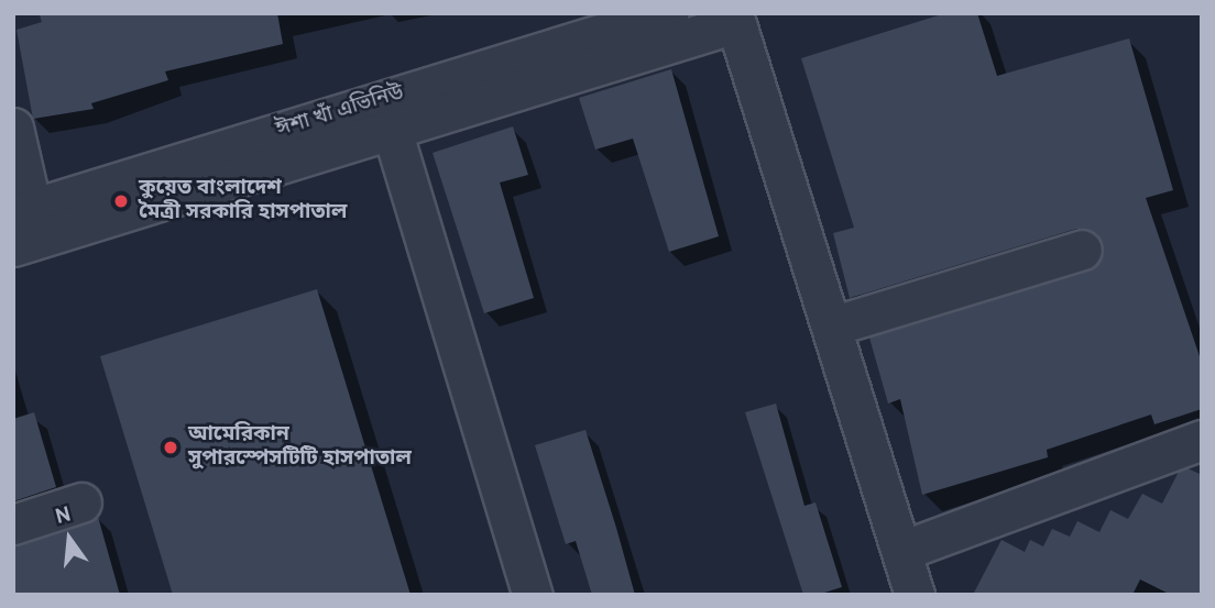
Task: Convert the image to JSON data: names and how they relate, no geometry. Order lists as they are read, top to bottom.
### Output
{
  "streets": {
    "street": ["ঈশা খাঁ এভিনিউ"]
  },
  "places": ["কুয়েত বাংলাদেশ মৈত্রী সরকারি হাসপাতাল", "আমেরিকান সুপারস্পেসটিটি হাসপাতাল"],
  "north": "top"
}
